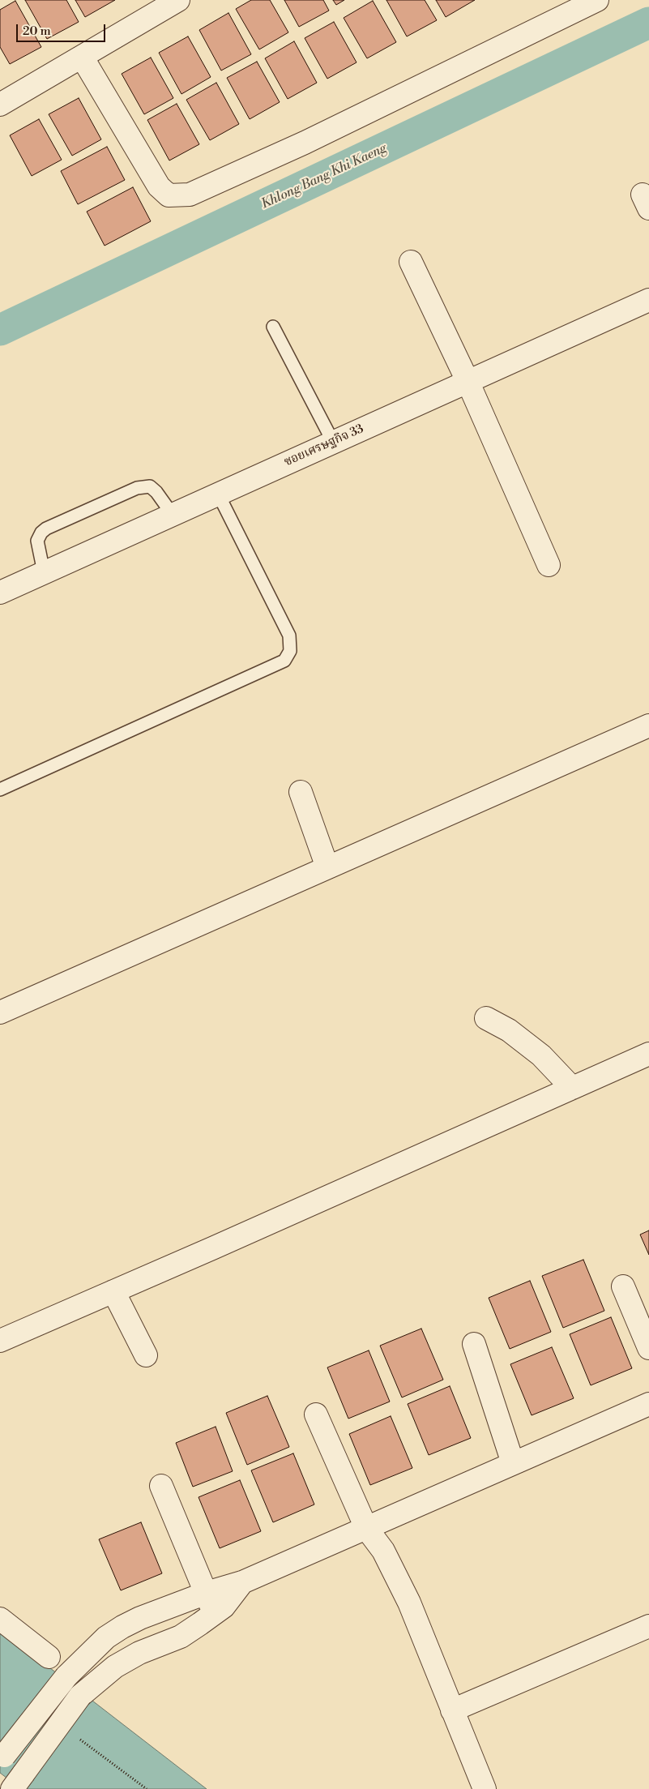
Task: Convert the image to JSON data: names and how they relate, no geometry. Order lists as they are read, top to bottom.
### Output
{
  "streets": {
    "street": ["ซอยเศรษฐกิจ 33"]
  },
  "water": ["Khlong Bang Khi Kaeng"],
  "scale_bar": "20 m"
}
